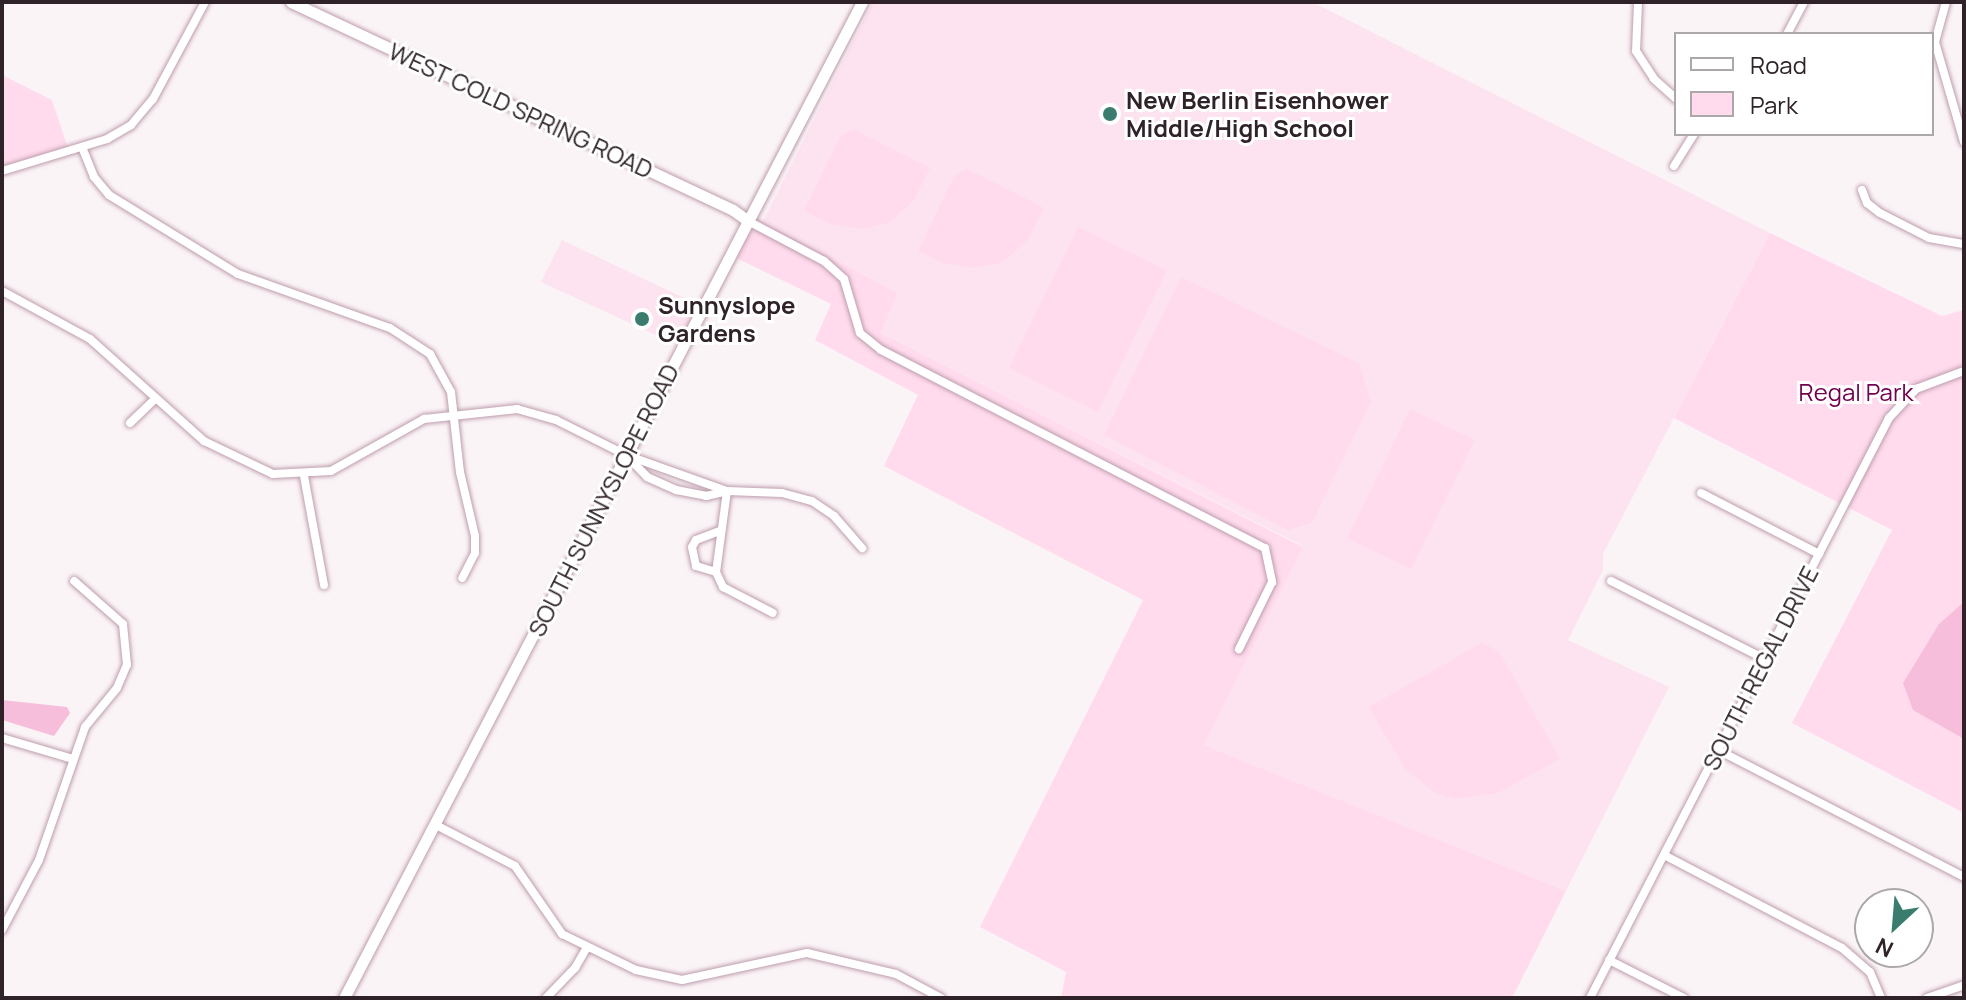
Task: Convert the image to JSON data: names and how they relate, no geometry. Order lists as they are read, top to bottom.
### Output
{
  "streets": {
    "street": ["WEST COLD SPRING ROAD", "SOUTH SUNNYSLOPE ROAD", "SOUTH REGAL DRIVE"]
  },
  "crossings": [
    ["WEST COLD SPRING ROAD", "SOUTH SUNNYSLOPE ROAD"]
  ],
  "parks": ["Regal Park"],
  "places": ["New Berlin Eisenhower Middle/High School", "Sunnyslope Gardens"],
  "legend": ["Road", "Park"],
  "north": "bottom left"
}
